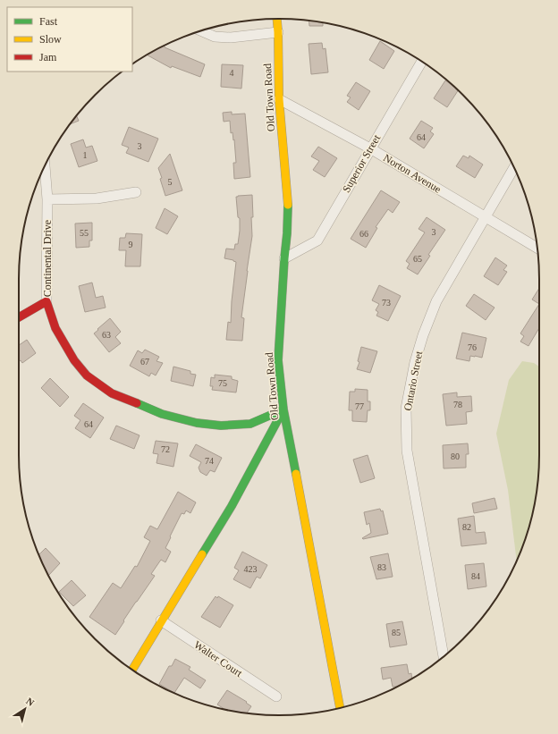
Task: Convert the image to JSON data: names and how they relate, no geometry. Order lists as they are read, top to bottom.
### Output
{
  "streets": {
    "main road": ["Old Town Road", "Continental Drive"],
    "street": [
      "Superior Street",
      "Norton Avenue",
      "Ontario Street",
      "Walter Court"
    ]
  },
  "crossings": [
    ["Old Town Road", "Superior Street"],
    ["Old Town Road", "Norton Avenue"],
    ["Old Town Road", "Continental Drive"],
    ["Superior Street", "Norton Avenue"],
    ["Norton Avenue", "Ontario Street"]
  ],
  "house_numbers": [
    "4",
    "64",
    "3",
    "1",
    "5",
    "3",
    "55",
    "66",
    "9",
    "65",
    "73",
    "63",
    "76",
    "67",
    "75",
    "78",
    "77",
    "64",
    "72",
    "80",
    "74",
    "82",
    "83",
    "423",
    "84",
    "85"
  ],
  "legend": ["Fast", "Slow", "Jam"],
  "north": "top right"
}
